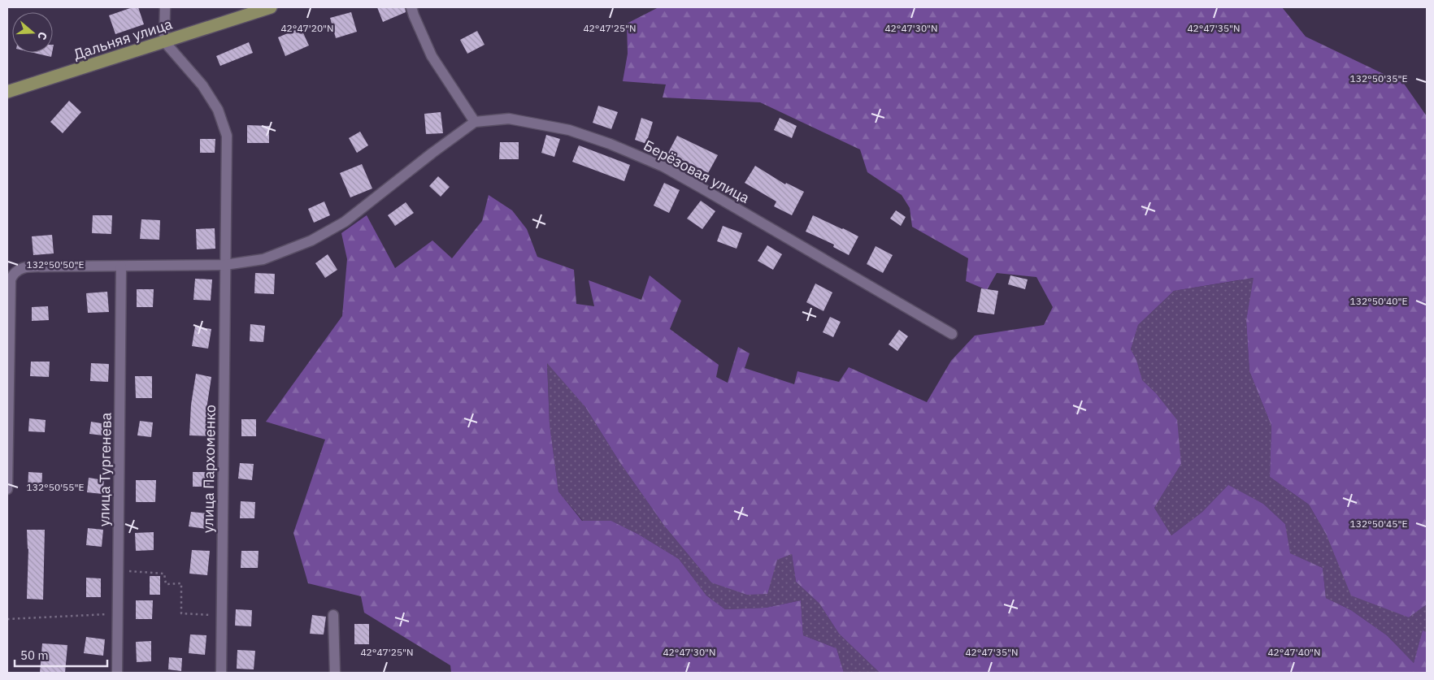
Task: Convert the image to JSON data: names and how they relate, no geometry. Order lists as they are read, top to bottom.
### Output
{
  "streets": {
    "main road": ["Дальняя улица"],
    "street": ["Берёзовая улица", "улица Пархоменко", "улица Тургенева"]
  },
  "crossings": [
    ["Дальняя улица", "улица Пархоменко"]
  ],
  "scale_bar": "50 m",
  "north": "right",
  "coordinates": [
    "42°47'20\"N",
    "42°47'25\"N",
    "42°47'30\"N",
    "42°47'35\"N",
    "132°50'35\"E",
    "132°50'50\"E",
    "132°50'40\"E",
    "132°50'55\"E",
    "132°50'45\"E",
    "42°47'40\"N"
  ]
}
